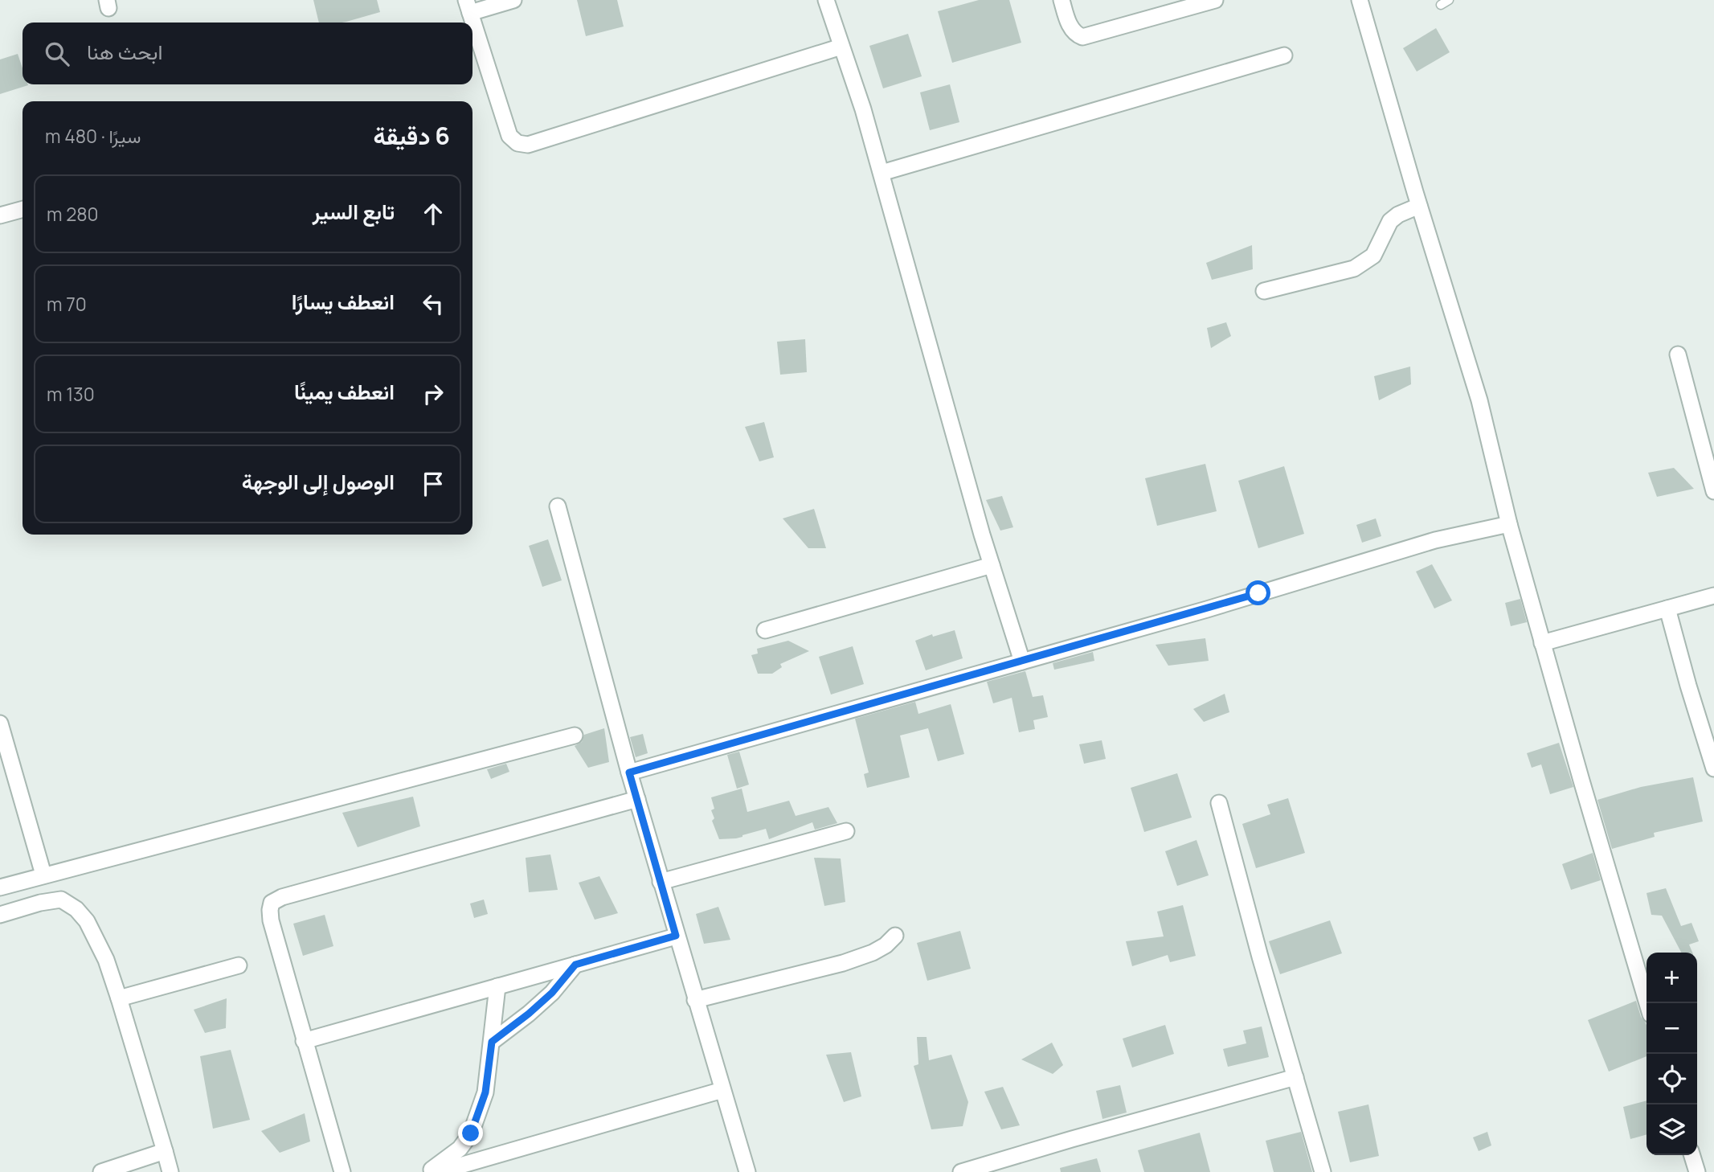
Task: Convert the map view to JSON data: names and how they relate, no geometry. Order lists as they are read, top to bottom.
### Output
{
  "page": {
    "search": "ابحث هنا",
    "heading": ["6 دقيقة", "سيرًا · 480 m"],
    "list": [
      ["تابع السير", "280 m"],
      ["انعطف يسارًا", "70 m"],
      ["انعطف يمينًا", "130 m"],
      "الوصول إلى الوجهة"
    ],
    "map_buttons": ["+", "−"]
  }
}
